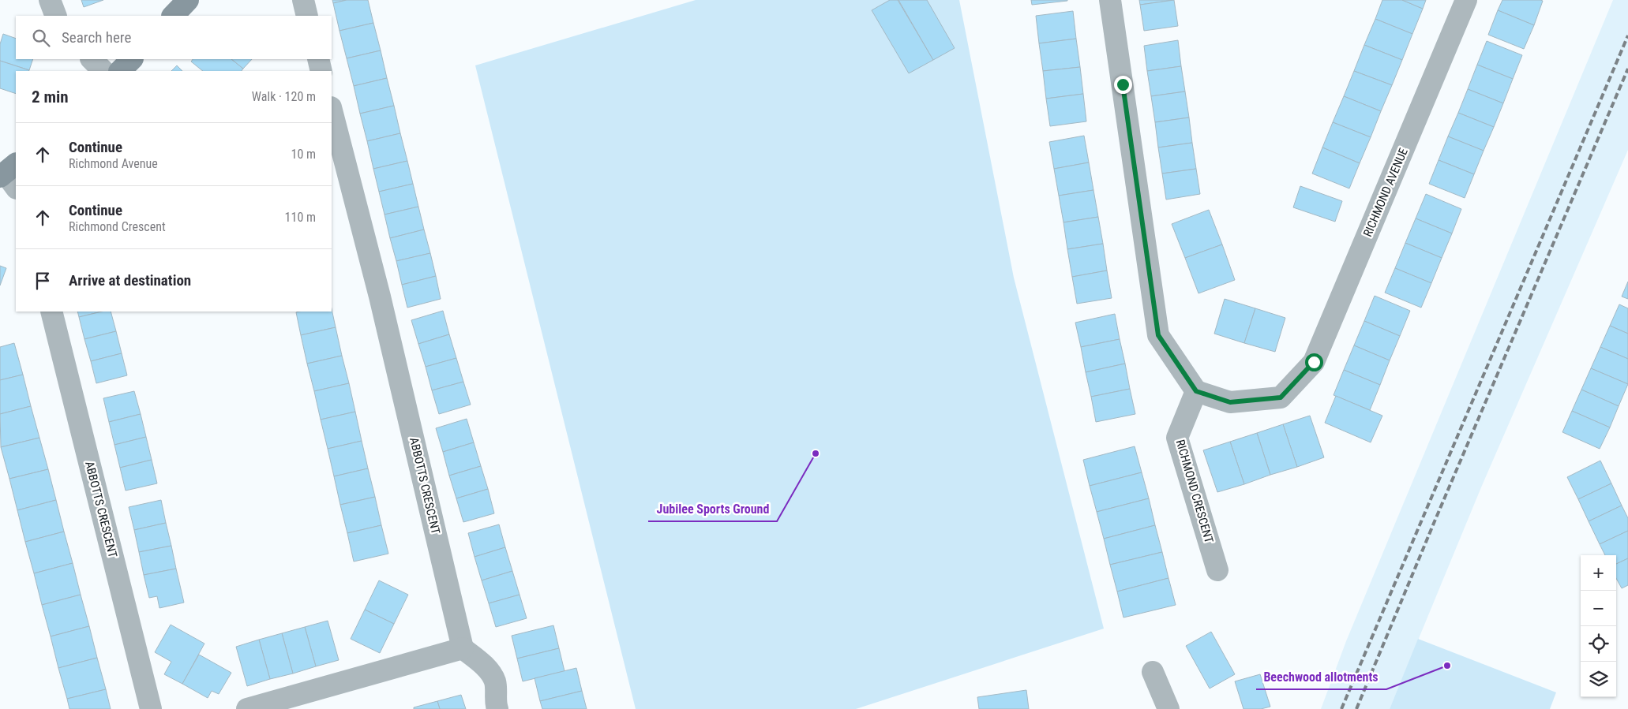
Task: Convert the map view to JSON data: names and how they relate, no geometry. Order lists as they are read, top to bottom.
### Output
{
  "streets": {
    "street": ["RICHMOND AVENUE", "ABBOTTS CRESCENT", "RICHMOND CRESCENT"]
  },
  "crossings": [
    ["RICHMOND AVENUE", "RICHMOND CRESCENT"]
  ],
  "places": ["Jubilee Sports Ground", "Beechwood allotments"],
  "page": {
    "search": "Search here",
    "heading": ["2 min", "Walk · 120 m"],
    "list": [
      ["Continue", "Richmond Avenue", "10 m"],
      ["Continue", "Richmond Crescent", "110 m"],
      "Arrive at destination"
    ],
    "map_buttons": ["+", "−"]
  }
}
